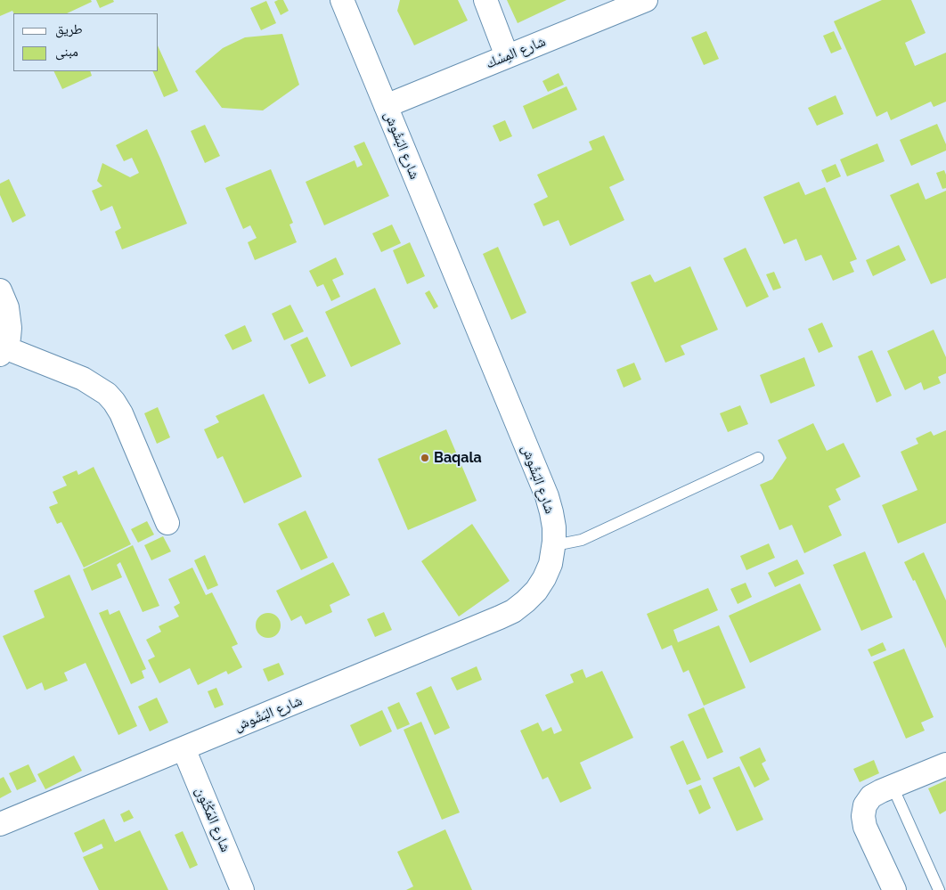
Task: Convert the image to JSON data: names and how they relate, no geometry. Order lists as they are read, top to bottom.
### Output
{
  "streets": {
    "street": ["شارع المِسْك", "شارع البَشُوش", "شارع المَكْنُون"]
  },
  "crossings": [
    ["شارع المِسْك", "شارع البَشُوش"],
    ["شارع البَشُوش", "شارع المَكْنُون"]
  ],
  "places": ["Baqala"],
  "legend": ["طريق", "مبنى"]
}
